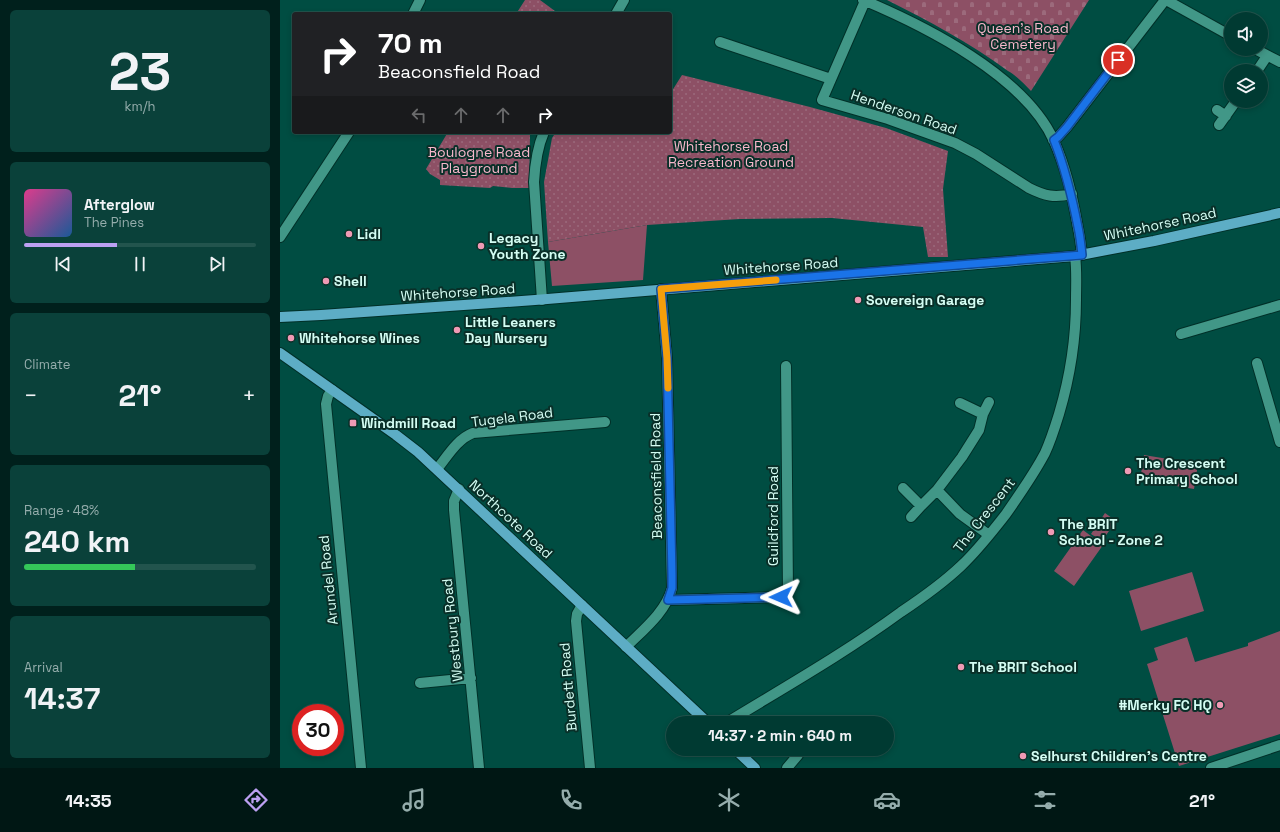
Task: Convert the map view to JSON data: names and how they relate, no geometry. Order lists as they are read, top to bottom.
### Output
{
  "streets": {
    "main road": ["Whitehorse Road", "Northcote Road"],
    "street": [
      "Henderson Road",
      "Tugela Road",
      "Beaconsfield Road",
      "The Crescent",
      "Guildford Road",
      "Arundel Road",
      "Westbury Road",
      "Burdett Road"
    ]
  },
  "crossings": [
    ["Henderson Road", "The Crescent"],
    ["Whitehorse Road", "Beaconsfield Road"],
    ["Whitehorse Road", "The Crescent"],
    ["Tugela Road", "Northcote Road"],
    ["Beaconsfield Road", "Guildford Road"],
    ["Beaconsfield Road", "Northcote Road"],
    ["Northcote Road", "Arundel Road"],
    ["Northcote Road", "Westbury Road"],
    ["Northcote Road", "Burdett Road"]
  ],
  "parks": ["Queen's Road Cemetery", "Whitehorse Road Recreation Ground", "Boulogne Road Playground"],
  "places": {
    "other": [
      "Lidl",
      "Legacy Youth Zone",
      "Shell",
      "Sovereign Garage",
      "Little Leaners Day Nursery",
      "Whitehorse Wines",
      "The Crescent Primary School",
      "The BRIT School - Zone 2",
      "The BRIT School",
      "#Merky FC HQ",
      "Selhurst Children's Centre"
    ],
    "transit": ["Windmill Road"]
  },
  "page": {
    "tile": [
      ["23", "km/h"],
      "Climate",
      ["Range · 48%", "240 km"],
      ["Arrival", "14:37"]
    ],
    "turn": ["70 m", "Beaconsfield Road"],
    "song": ["Afterglow", "The Pines"],
    "heat": ["−", "21°", "+"],
    "limit": "30",
    "trip": "14:37 · 2 min · 640 m",
    "tabs": ["14:35", "21°"]
  }
}
